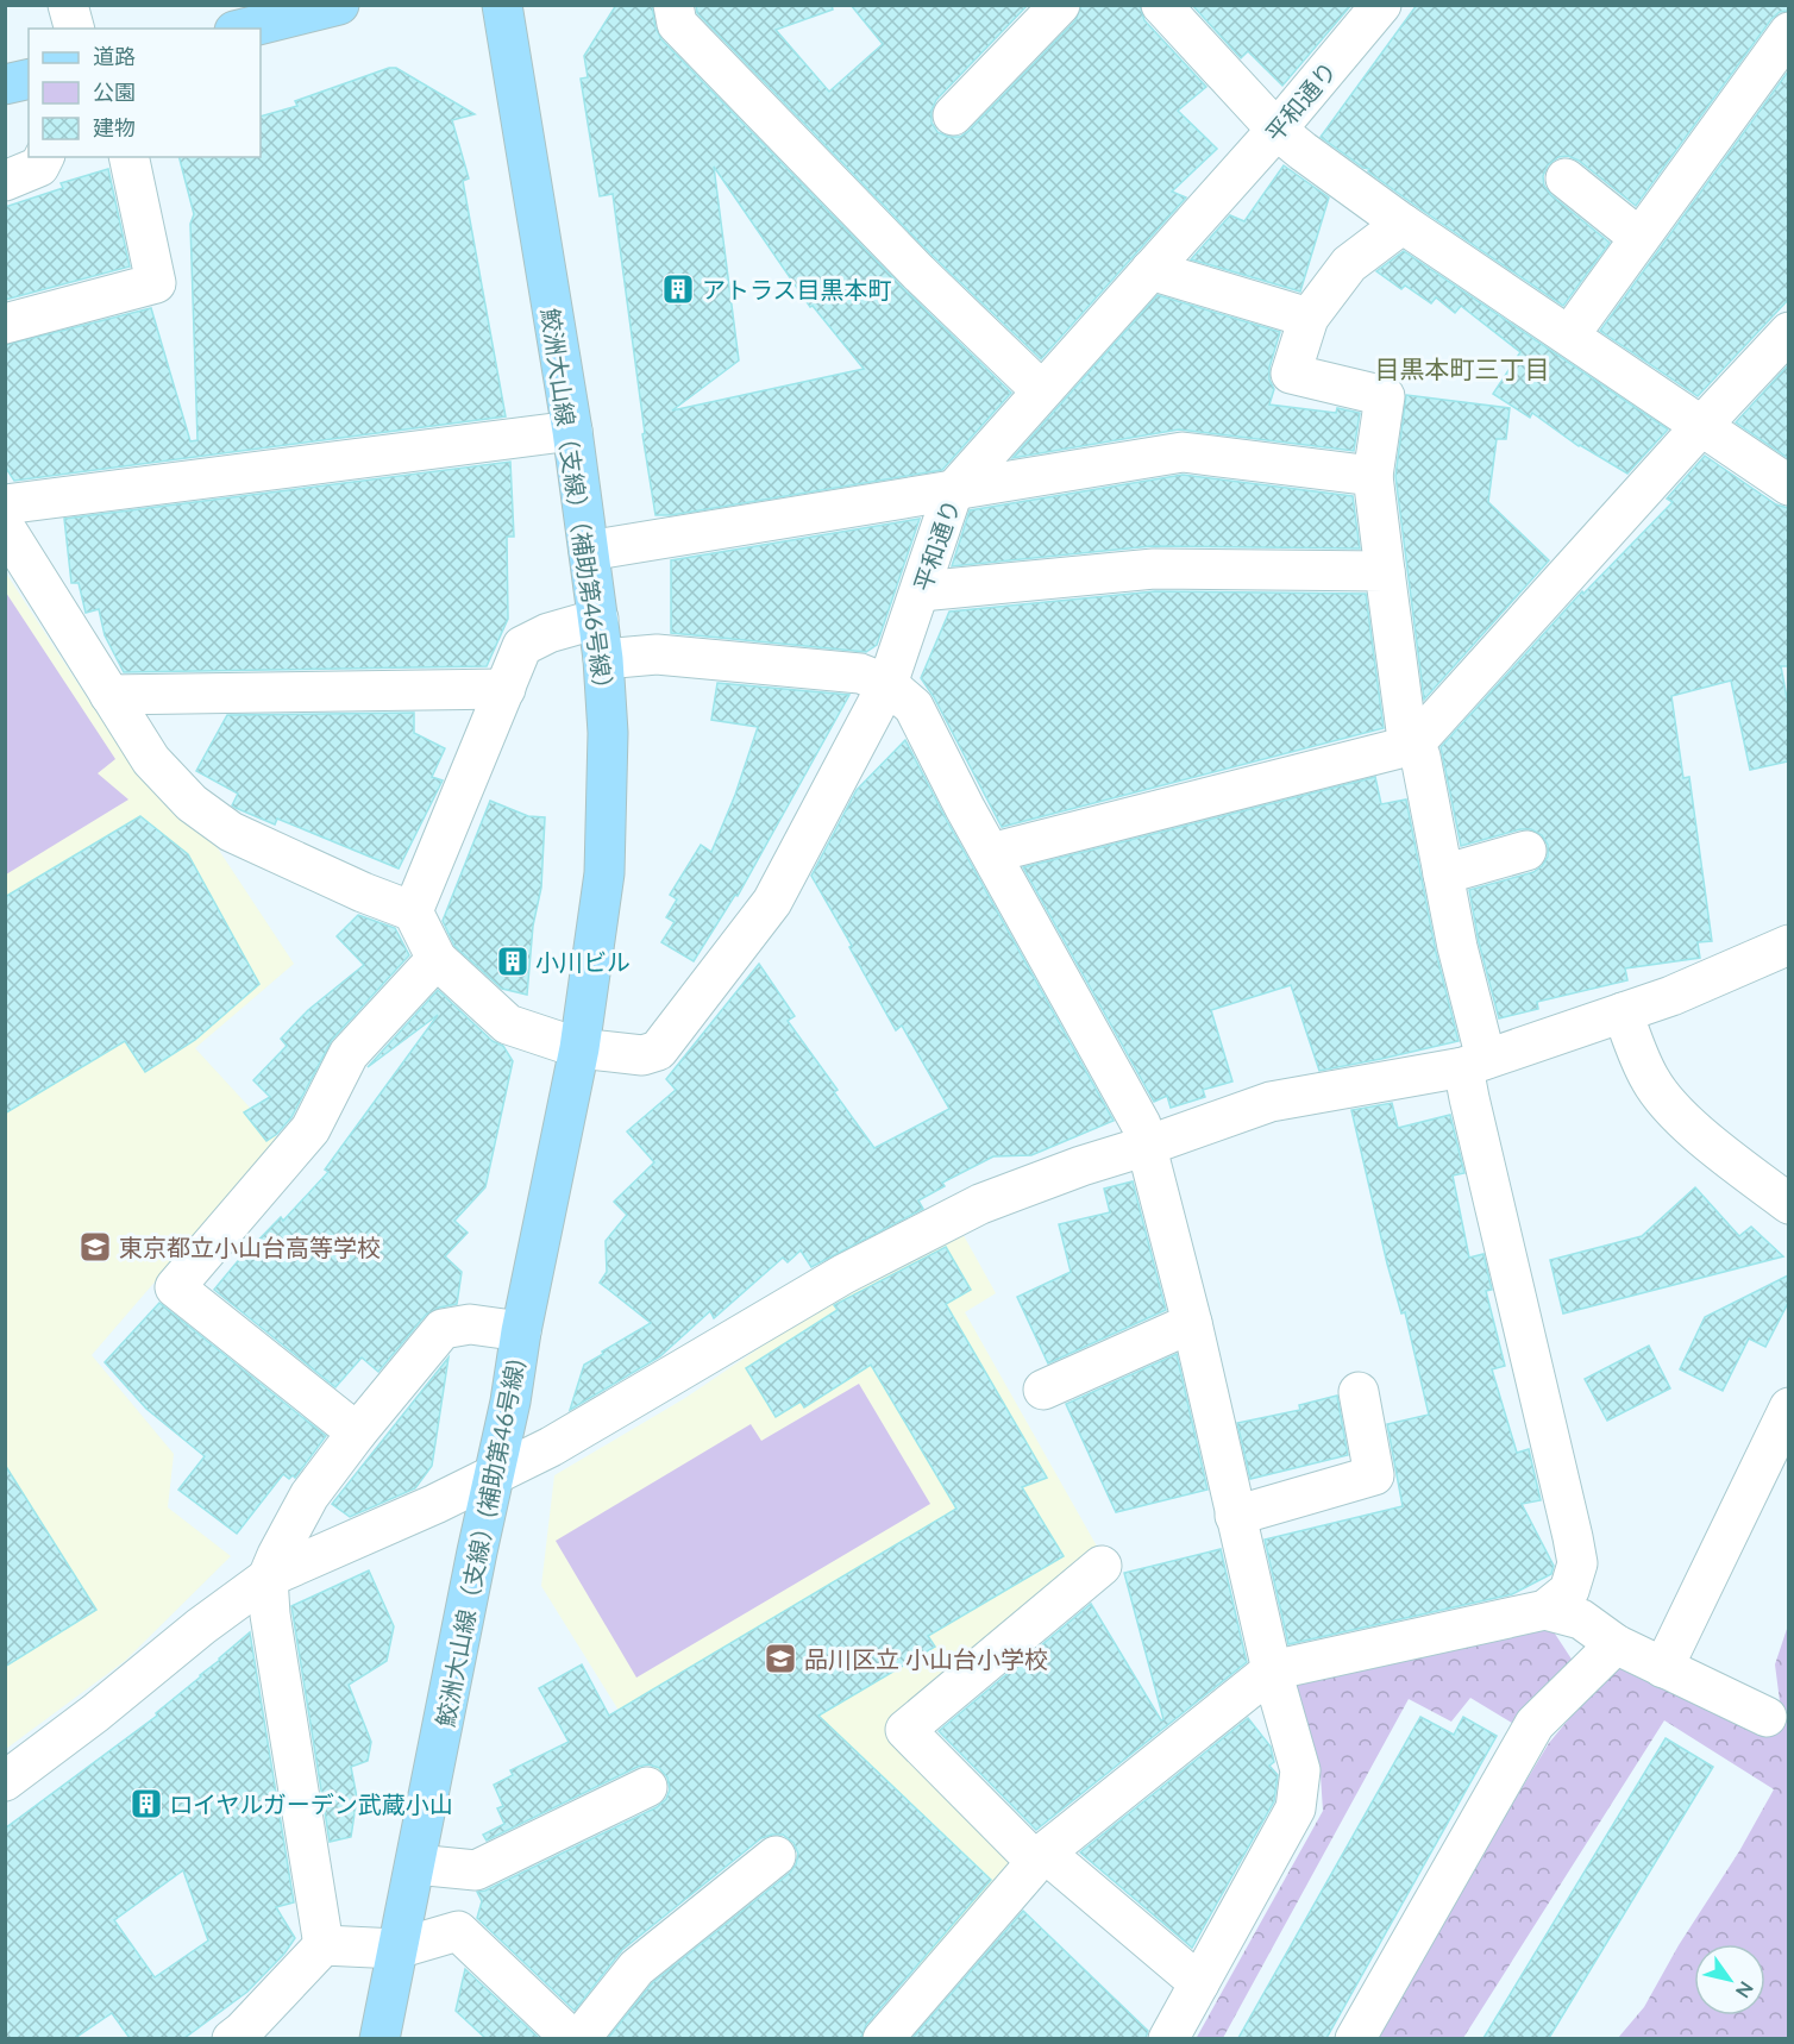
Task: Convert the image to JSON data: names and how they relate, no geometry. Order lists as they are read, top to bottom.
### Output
{
  "streets": {
    "main road": ["鮫洲大山線（支線）（補助第46号線）", "鮫洲大山線（支線）(補助第46号線)"],
    "street": ["平和通り"]
  },
  "crossings": [
    ["平和通り", "鮫洲大山線（支線）（補助第46号線）"],
    ["平和通り", "鮫洲大山線（支線）(補助第46号線)"],
    ["鮫洲大山線（支線）（補助第46号線）", "鮫洲大山線（支線）(補助第46号線)"]
  ],
  "districts": ["目黒本町三丁目"],
  "places": {
    "building": ["アトラス目黒本町", "小川ビル", "ロイヤルガーデン武蔵小山"],
    "school or university": ["東京都立小山台高等学校", "品川区立 小山台小学校"]
  },
  "legend": ["道路", "公園", "建物"],
  "north": "bottom right"
}
